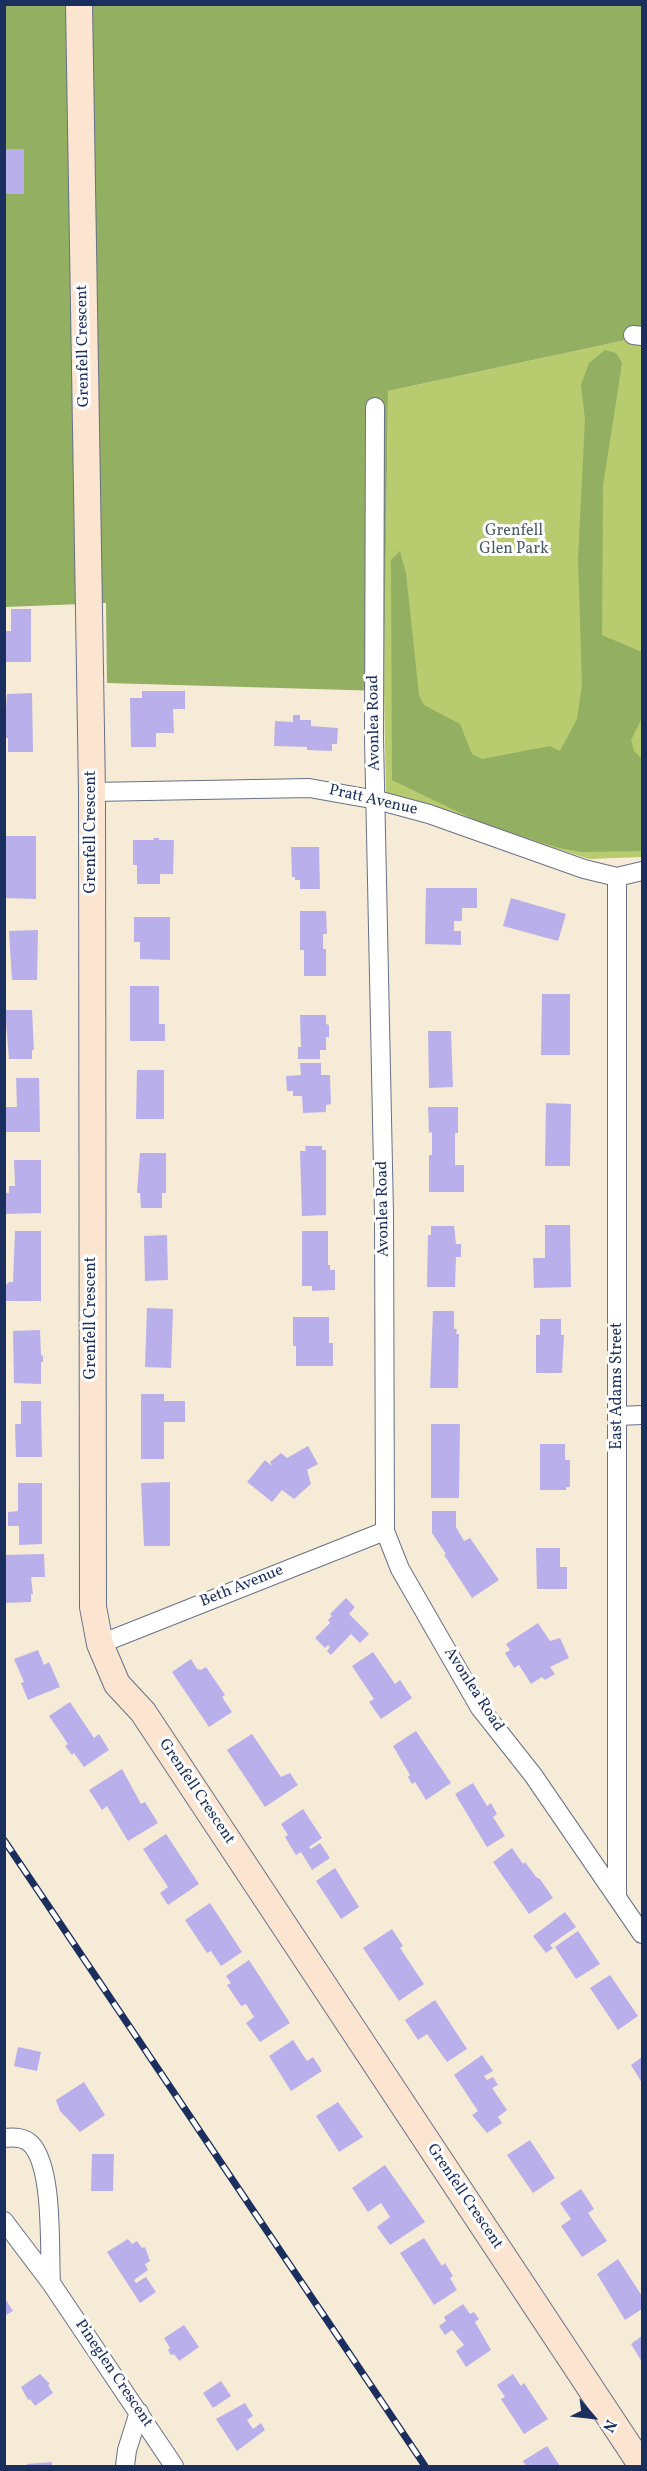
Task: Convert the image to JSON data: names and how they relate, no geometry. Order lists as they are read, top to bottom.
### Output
{
  "streets": {
    "street": [
      "Grenfell Crescent",
      "Avonlea Road",
      "Pratt Avenue",
      "East Adams Street",
      "Beth Avenue",
      "Pineglen Crescent"
    ]
  },
  "crossings": [
    ["Grenfell Crescent", "Pratt Avenue"],
    ["Grenfell Crescent", "Beth Avenue"],
    ["Avonlea Road", "Pratt Avenue"],
    ["Avonlea Road", "East Adams Street"],
    ["Avonlea Road", "Beth Avenue"],
    ["Pratt Avenue", "East Adams Street"]
  ],
  "parks": ["Grenfell Glen Park"],
  "north": "bottom right"
}
